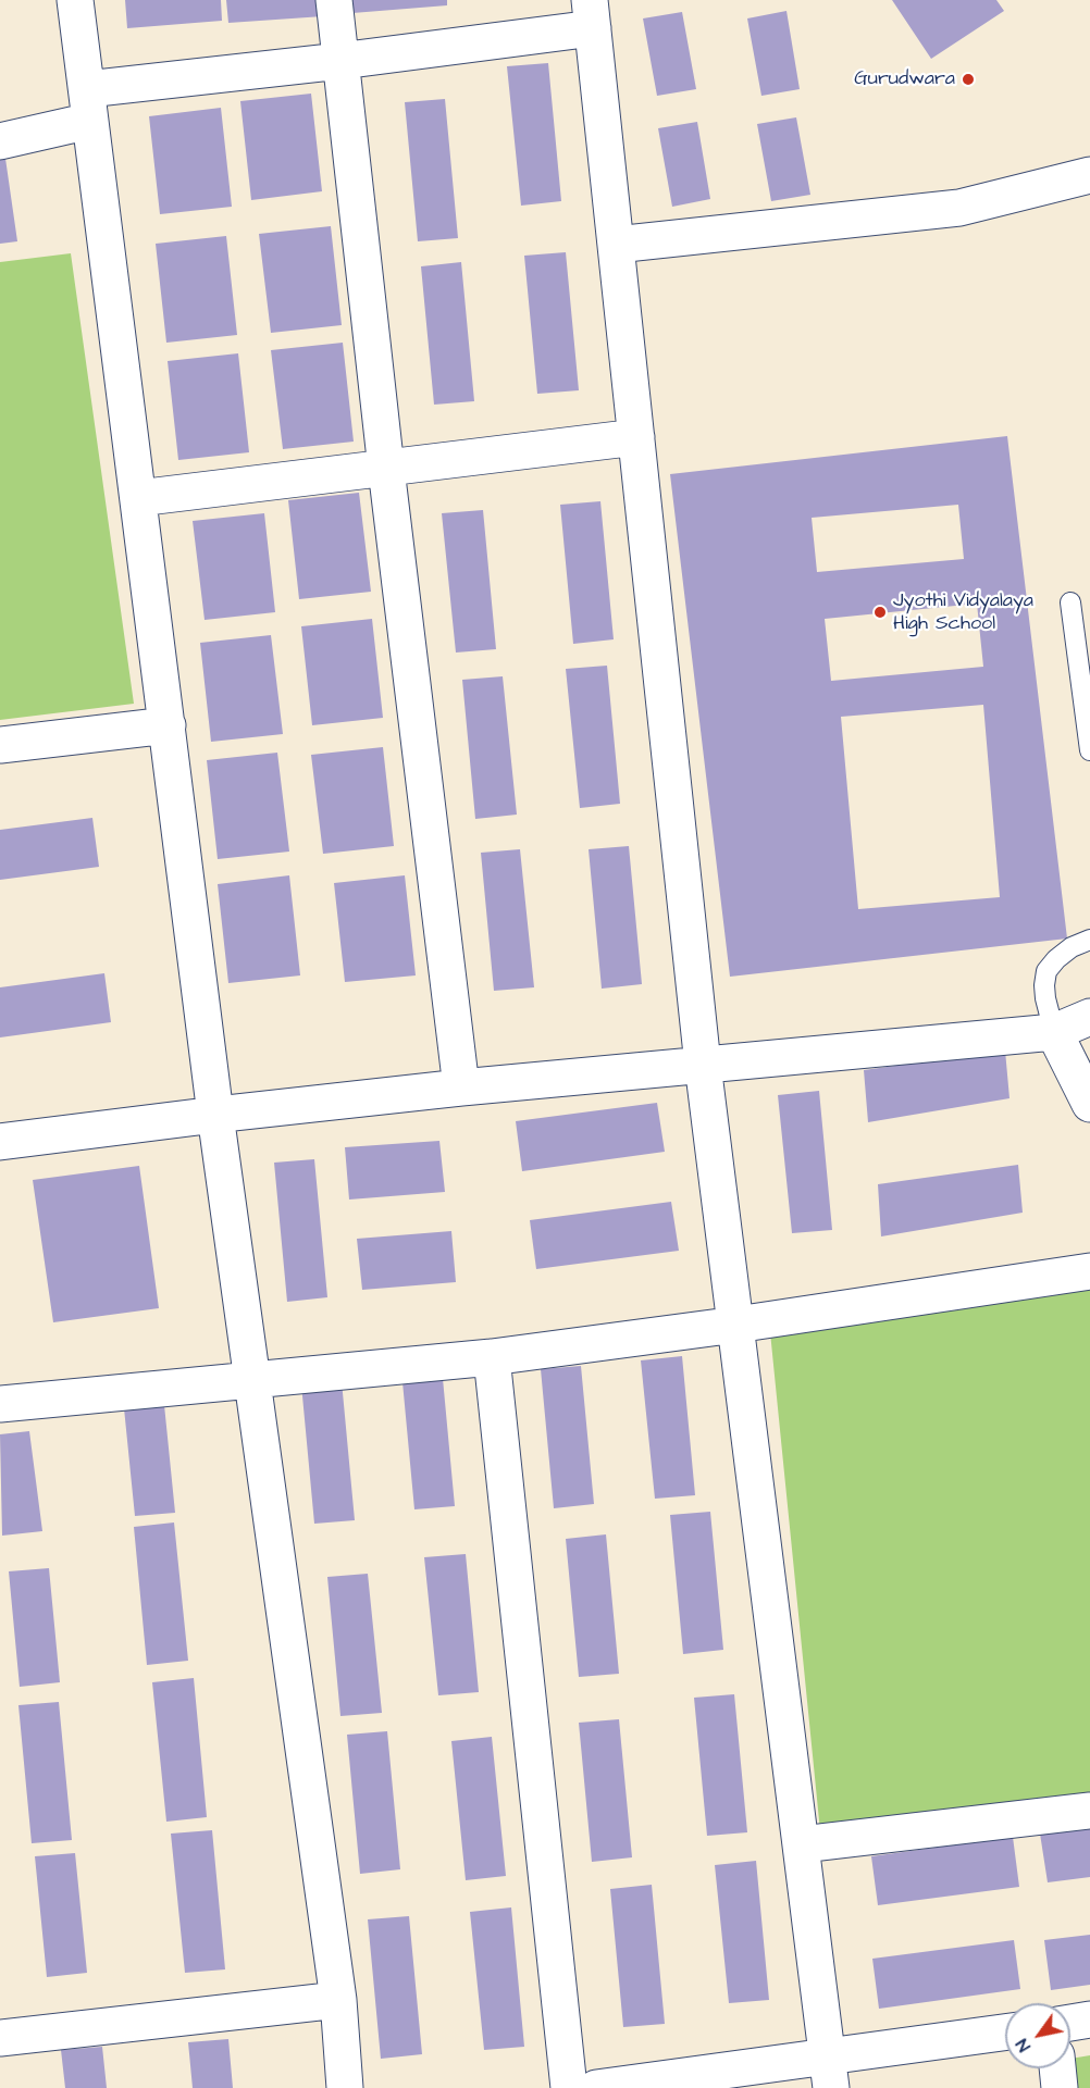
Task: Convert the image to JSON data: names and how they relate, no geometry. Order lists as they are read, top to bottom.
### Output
{
  "places": ["Gurudwara", "Jyothi Vidyalaya High School"],
  "north": "bottom left"
}
